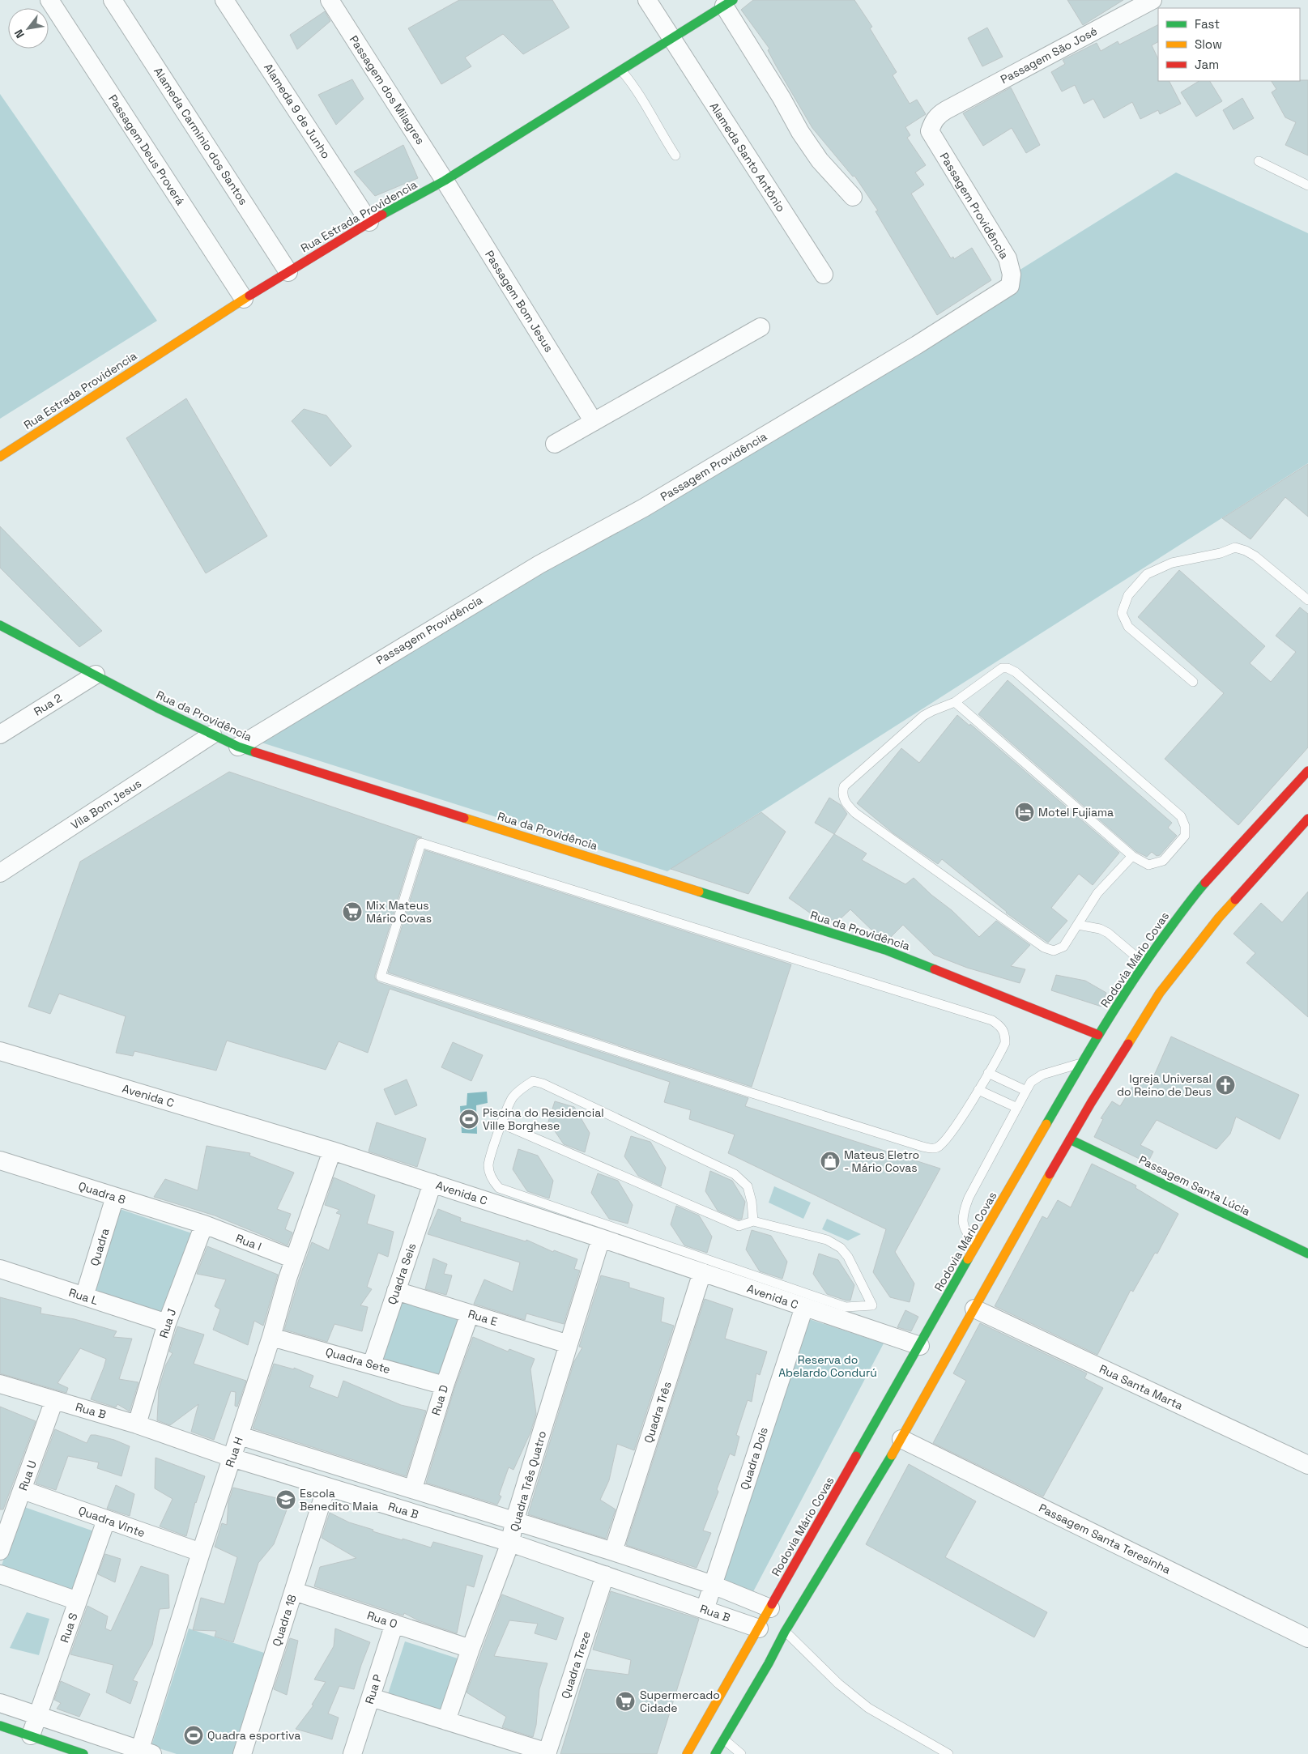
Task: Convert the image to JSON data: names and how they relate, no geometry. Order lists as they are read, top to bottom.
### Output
{
  "streets": {
    "main road": [
      "Rua Estrada Providencia",
      "Rua da Providência",
      "Rodovia Mário Covas",
      "Passagem Santa Lúcia"
    ],
    "street": [
      "Passagem São José",
      "Passagem dos Milagres",
      "Alameda 9 de Junho",
      "Alameda Carminio dos Santos",
      "Passagem Deus Proverá",
      "Alameda Santo Antônio",
      "Passagem Providência",
      "Passagem Bom Jesus",
      "Rua 2",
      "Vila Bom Jesus",
      "Avenida C",
      "Quadra 8",
      "Rua I",
      "Quadra",
      "Quadra Seis",
      "Rua L",
      "Rua E",
      "Rua J",
      "Quadra Sete",
      "Rua Santa Marta",
      "Rua D",
      "Rua B",
      "Quadra Três",
      "Rua H",
      "Quadra Dois",
      "Rua U",
      "Quadra Três Quatro",
      "Quadra Vinte",
      "Passagem Santa Teresinha",
      "Rua O",
      "Quadra 18",
      "Rua S",
      "Quadra Treze",
      "Rua P"
    ]
  },
  "crossings": [
    ["Passagem São José", "Passagem Providência"],
    ["Passagem dos Milagres", "Rua Estrada Providencia"],
    ["Passagem dos Milagres", "Passagem Bom Jesus"],
    ["Alameda 9 de Junho", "Rua Estrada Providencia"],
    ["Alameda Carminio dos Santos", "Rua Estrada Providencia"],
    ["Passagem Deus Proverá", "Rua Estrada Providencia"],
    ["Alameda Santo Antônio", "Rua Estrada Providencia"],
    ["Passagem Providência", "Rua da Providência"],
    ["Rua Estrada Providencia", "Passagem Bom Jesus"],
    ["Rua 2", "Rua da Providência"],
    ["Rua da Providência", "Vila Bom Jesus"],
    ["Rua da Providência", "Rodovia Mário Covas"],
    ["Rodovia Mário Covas", "Avenida C"],
    ["Rodovia Mário Covas", "Rua B"],
    ["Avenida C", "Quadra Seis"],
    ["Avenida C", "Quadra Três"],
    ["Avenida C", "Rua H"],
    ["Avenida C", "Quadra Dois"],
    ["Avenida C", "Quadra Três Quatro"],
    ["Quadra 8", "Rua I"],
    ["Quadra 8", "Quadra"],
    ["Quadra 8", "Rua J"],
    ["Rua I", "Rua J"],
    ["Rua I", "Rua H"],
    ["Quadra", "Rua L"],
    ["Quadra Seis", "Rua E"],
    ["Quadra Seis", "Quadra Sete"],
    ["Rua L", "Rua J"],
    ["Rua E", "Rua D"],
    ["Rua E", "Quadra Três Quatro"],
    ["Rua J", "Rua B"],
    ["Quadra Sete", "Rua D"],
    ["Quadra Sete", "Rua H"],
    ["Rua D", "Rua B"],
    ["Rua B", "Quadra Três"],
    ["Rua B", "Rua H"],
    ["Rua B", "Quadra Dois"],
    ["Rua B", "Rua U"],
    ["Rua B", "Quadra Três Quatro"],
    ["Rua B", "Quadra 18"],
    ["Rua B", "Quadra Treze"],
    ["Rua H", "Quadra Vinte"],
    ["Rua U", "Quadra Vinte"],
    ["Quadra Três Quatro", "Rua O"],
    ["Quadra Vinte", "Rua S"],
    ["Rua O", "Quadra 18"],
    ["Rua O", "Rua P"]
  ],
  "parks": ["Reserva do Abelardo Condurú"],
  "places": {
    "hotel": ["Motel Fujiama"],
    "supermarket": ["Mix Mateus Mário Covas", "Supermercado Cidade"],
    "church": ["Igreja Universal do Reino de Deus"],
    "sports": ["Piscina do Residencial Ville Borghese", "Quadra esportiva"],
    "shop": ["Mateus Eletro - Mário Covas"],
    "school or university": ["Escola Benedito Maia"]
  },
  "legend": ["Fast", "Slow", "Jam"],
  "north": "bottom left"
}
